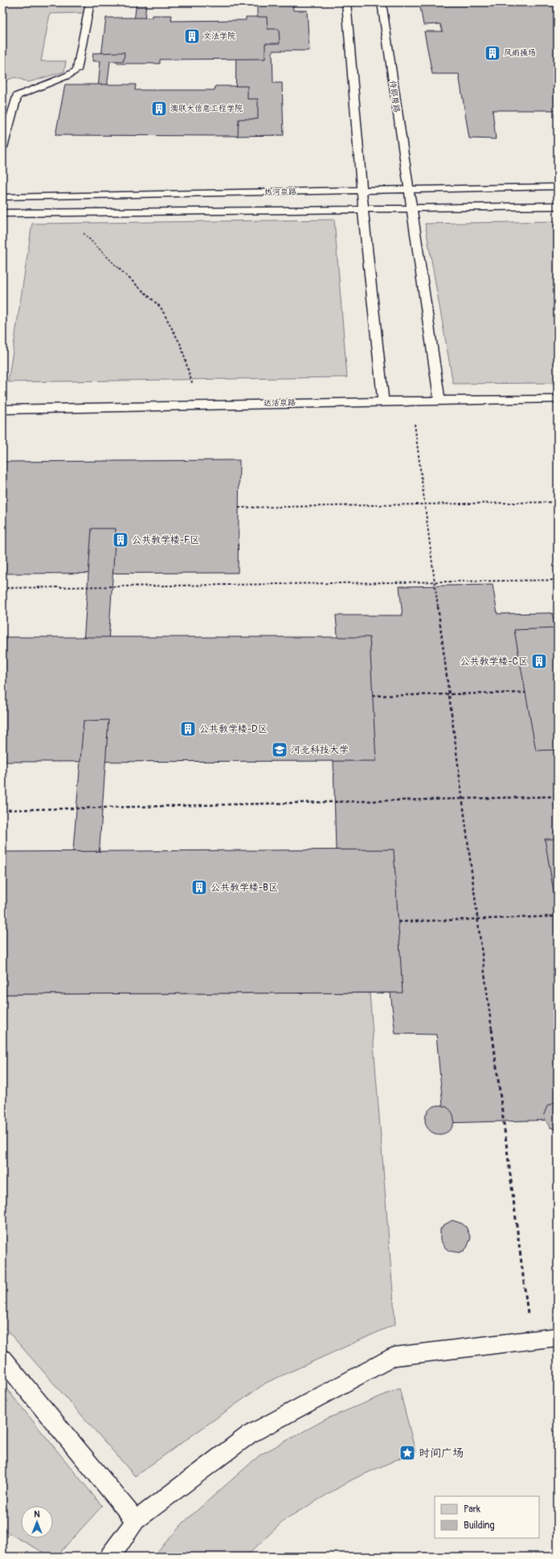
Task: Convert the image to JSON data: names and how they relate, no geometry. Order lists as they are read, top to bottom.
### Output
{
  "streets": {
    "lane": ["侍郎房路", "热河泉路", "达活泉路"]
  },
  "crossings": [
    ["侍郎房路", "热河泉路"],
    ["侍郎房路", "达活泉路"]
  ],
  "places": {
    "building": [
      "文法学院",
      "风雨操场",
      "澳联大信息工程学院",
      "公共教学楼-F区",
      "公共教学楼-C区",
      "公共教学楼-D区",
      "公共教学楼-B区"
    ],
    "school or university": ["河北科技大学"],
    "place": ["时间广场"]
  },
  "legend": ["Park", "Building"],
  "north": "top"
}
